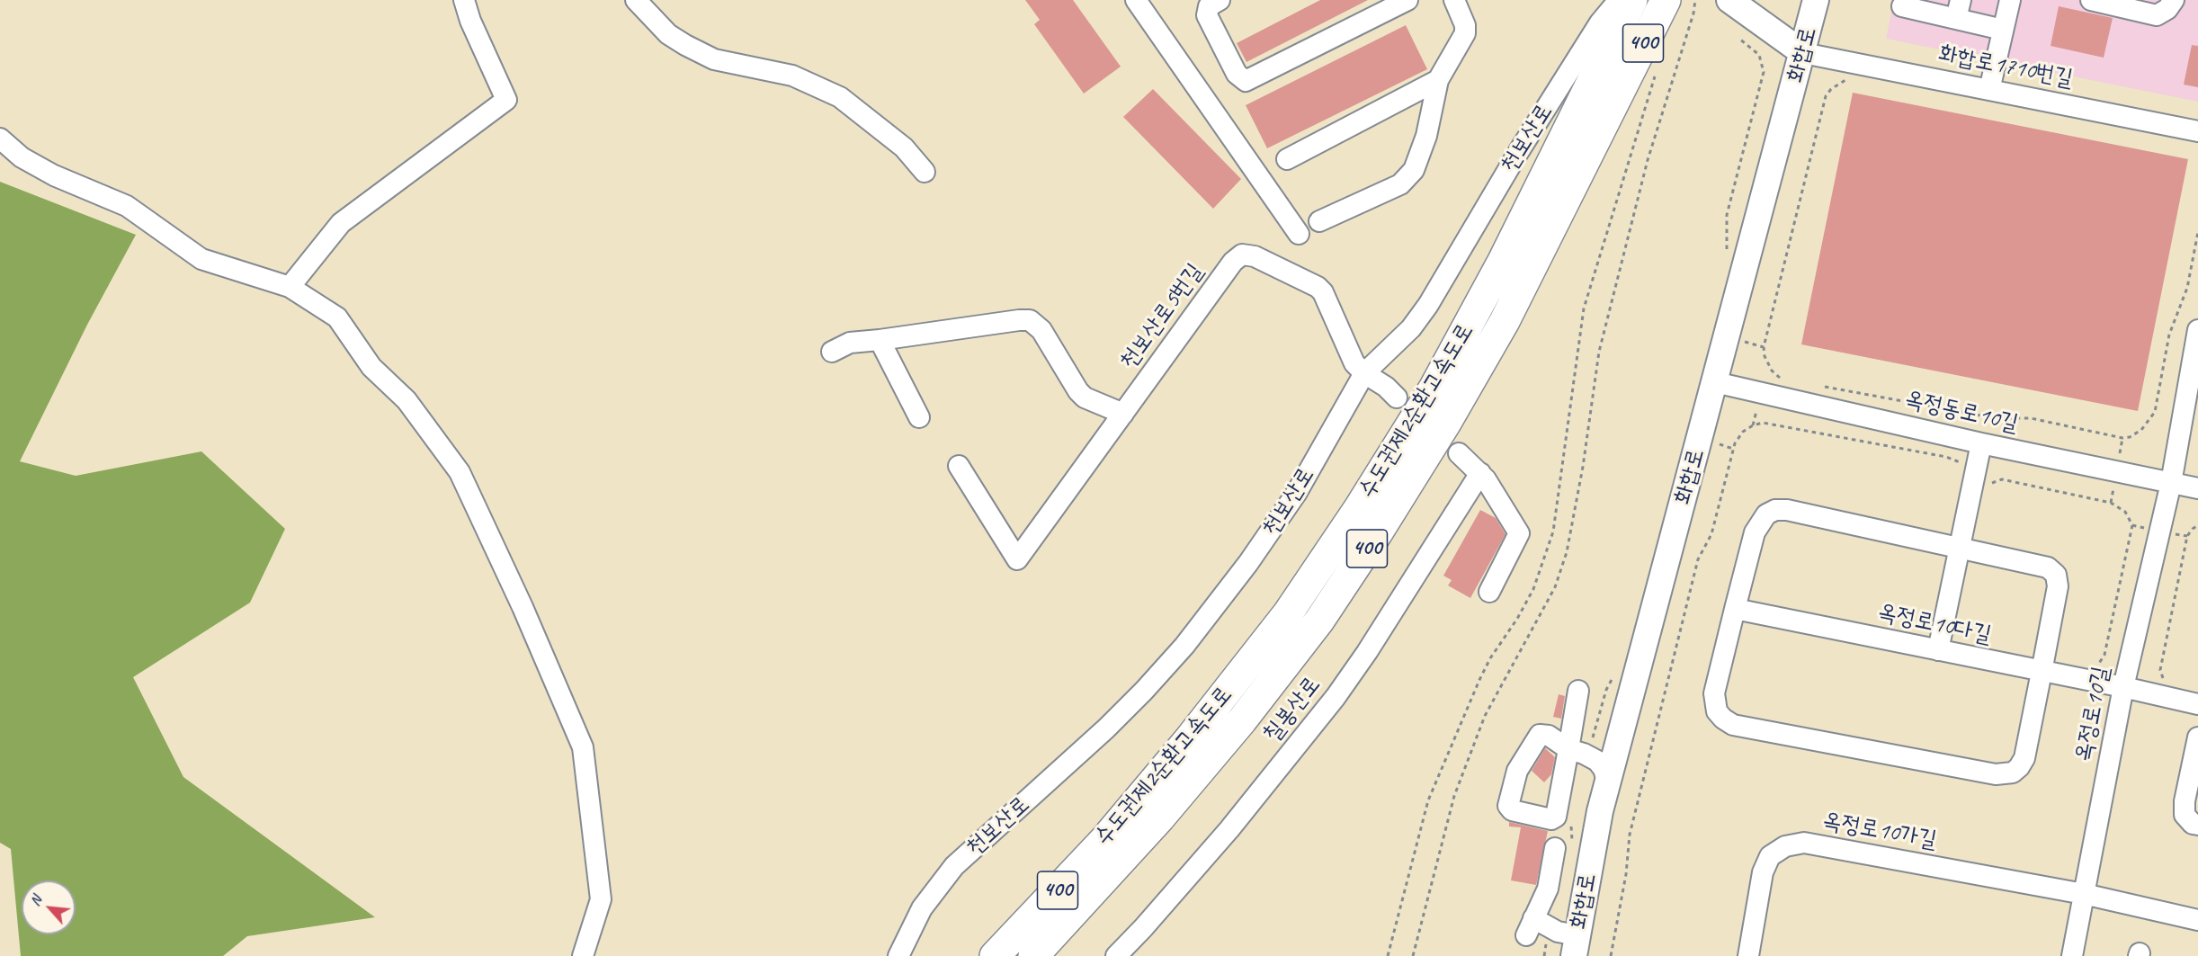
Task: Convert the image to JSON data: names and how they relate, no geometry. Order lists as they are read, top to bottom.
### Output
{
  "streets": {
    "highway": ["400", "수도권제2순환고속도로"],
    "main road": ["화합로"],
    "street": [
      "화합로1710번길",
      "천보산로",
      "천보산로5번길",
      "옥정동로10길",
      "옥정로10다길",
      "칠봉산로",
      "옥정로10길",
      "옥정로10가길"
    ]
  },
  "crossings": [
    ["화합로", "화합로1710번길"],
    ["화합로", "옥정동로10길"],
    ["천보산로", "천보산로5번길"],
    ["옥정동로10길", "옥정로10길"],
    ["옥정로10다길", "옥정로10길"],
    ["옥정로10길", "옥정로10가길"]
  ],
  "north": "top left"
}
